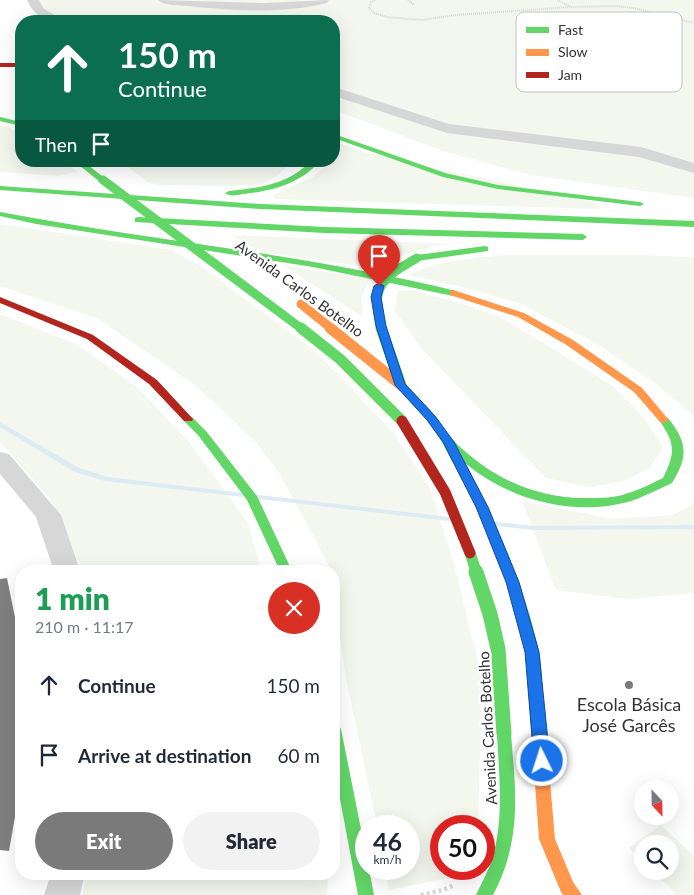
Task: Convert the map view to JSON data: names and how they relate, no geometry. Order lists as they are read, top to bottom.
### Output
{
  "streets": {
    "main road": ["Avenida Carlos Botelho"]
  },
  "places": ["Escola Básica José Garcês"],
  "legend": ["Fast", "Slow", "Jam"],
  "north": "bottom",
  "page": {
    "turn": ["150 m", "Continue"],
    "then": "Then",
    "heading": ["1 min", "210 m · 11:17"],
    "list": [
      {
        "name": "Continue",
        "value": "150 m"
      },
      {
        "name": "Arrive at destination",
        "value": "60 m"
      }
    ],
    "buttons": ["Exit", "Share"],
    "speed": "46 km/h",
    "limit": "50"
  }
}
